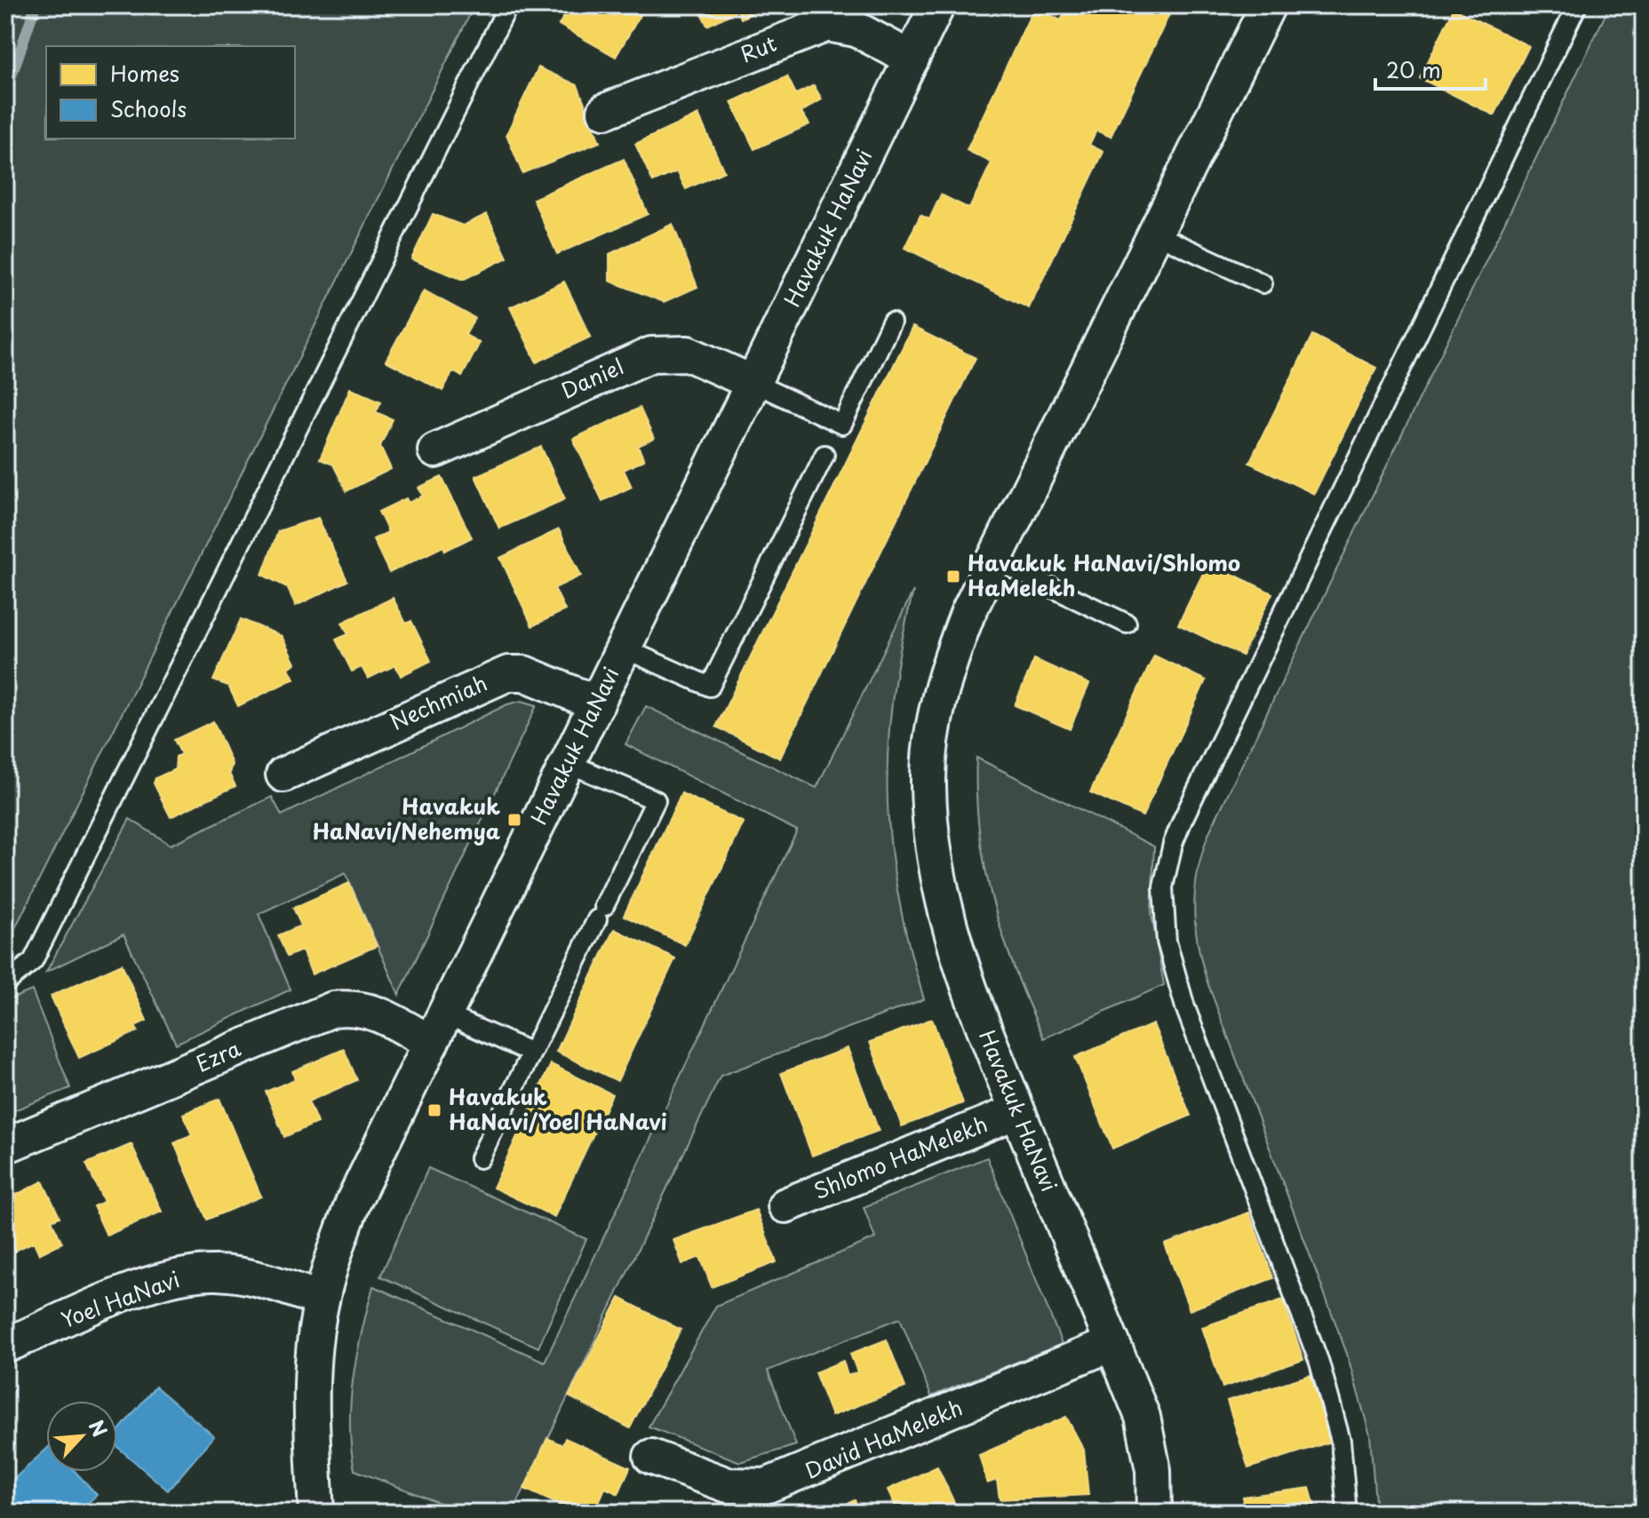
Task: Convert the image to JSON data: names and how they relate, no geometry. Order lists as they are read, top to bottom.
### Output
{
  "streets": {
    "street": [
      "Rut",
      "Havakuk HaNavi",
      "Daniel",
      "Nechmiah",
      "Ezra",
      "Shlomo HaMelekh",
      "Yoel HaNavi",
      "David HaMelekh"
    ]
  },
  "crossings": [
    ["Rut", "Havakuk HaNavi"],
    ["Havakuk HaNavi", "Daniel"],
    ["Havakuk HaNavi", "Nechmiah"],
    ["Havakuk HaNavi", "Ezra"],
    ["Havakuk HaNavi", "Shlomo HaMelekh"],
    ["Havakuk HaNavi", "Yoel HaNavi"],
    ["Havakuk HaNavi", "David HaMelekh"]
  ],
  "places": {
    "transit": ["Havakuk HaNavi/Shlomo HaMelekh", "Havakuk HaNavi/Nehemya", "Havakuk HaNavi/Yoel HaNavi"]
  },
  "legend": ["Homes", "Schools"],
  "scale_bar": "20 m",
  "north": "top right"
}
